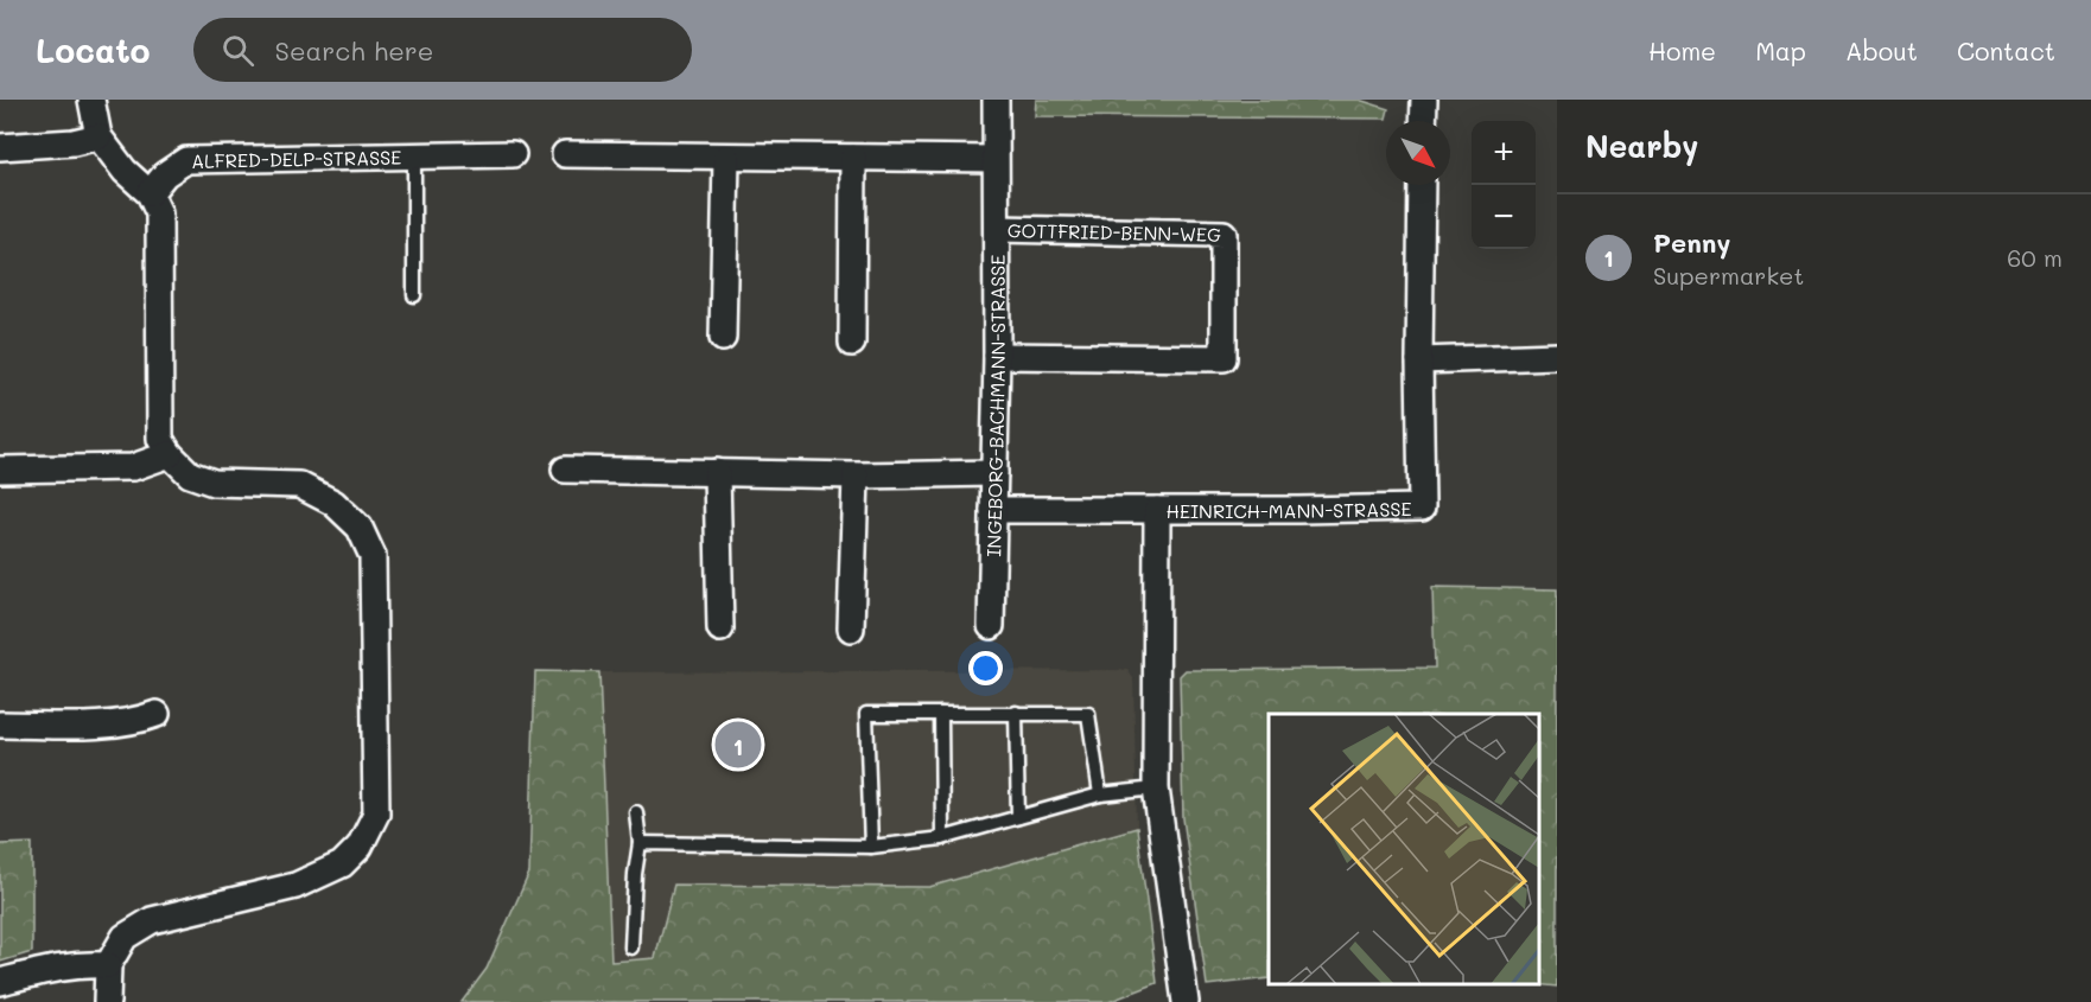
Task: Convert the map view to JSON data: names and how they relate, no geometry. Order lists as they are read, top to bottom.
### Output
{
  "streets": {
    "street": [
      "ALFRED-DELP-STRASSE",
      "GOTTFRIED-BENN-WEG",
      "INGEBORG-BACHMANN-STRASSE",
      "HEINRICH-MANN-STRASSE"
    ]
  },
  "crossings": [
    ["GOTTFRIED-BENN-WEG", "INGEBORG-BACHMANN-STRASSE"],
    ["INGEBORG-BACHMANN-STRASSE", "HEINRICH-MANN-STRASSE"]
  ],
  "north": "bottom right",
  "page": {
    "header": "Locato",
    "search": "Search here",
    "nav": [
      "Home",
      "Map",
      "About",
      "Contact"
    ],
    "heading": "Nearby",
    "map_buttons": ["+", "−"],
    "list": [
      {
        "mark": "1",
        "name": "Penny",
        "note": "Supermarket",
        "value": "60 m"
      }
    ],
    "pins": "1"
  }
}
